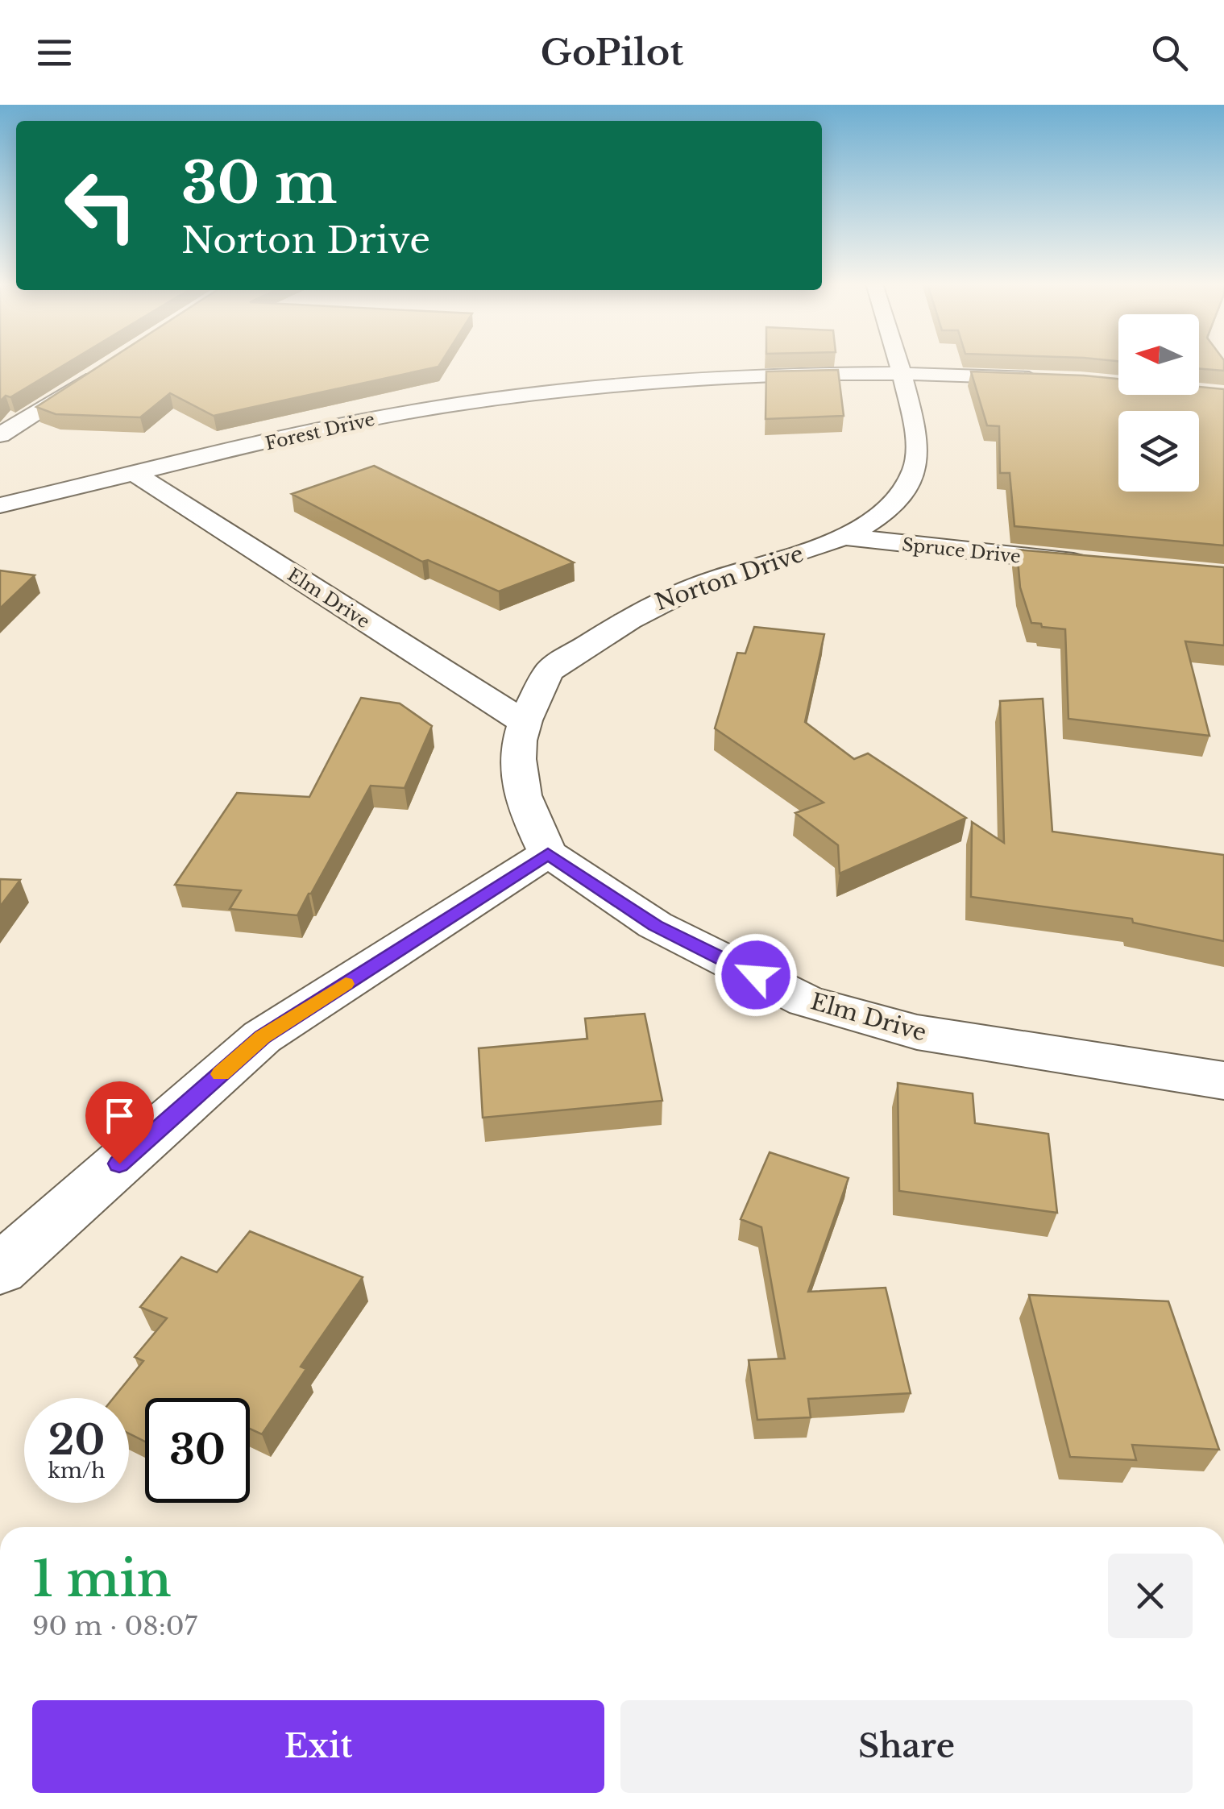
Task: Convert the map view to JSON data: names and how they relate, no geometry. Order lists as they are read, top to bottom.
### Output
{
  "streets": {
    "street": [
      "Forest Drive",
      "Spruce Drive",
      "Norton Drive",
      "Elm Drive"
    ]
  },
  "crossings": [
    ["Forest Drive", "Norton Drive"],
    ["Forest Drive", "Elm Drive"],
    ["Spruce Drive", "Norton Drive"],
    ["Norton Drive", "Elm Drive"]
  ],
  "north": "left",
  "page": {
    "header": "GoPilot",
    "turn": ["30 m", "Norton Drive"],
    "speed": "20 km/h",
    "limit": "30",
    "heading": ["1 min", "90 m · 08:07"],
    "buttons": ["Exit", "Share"]
  }
}
